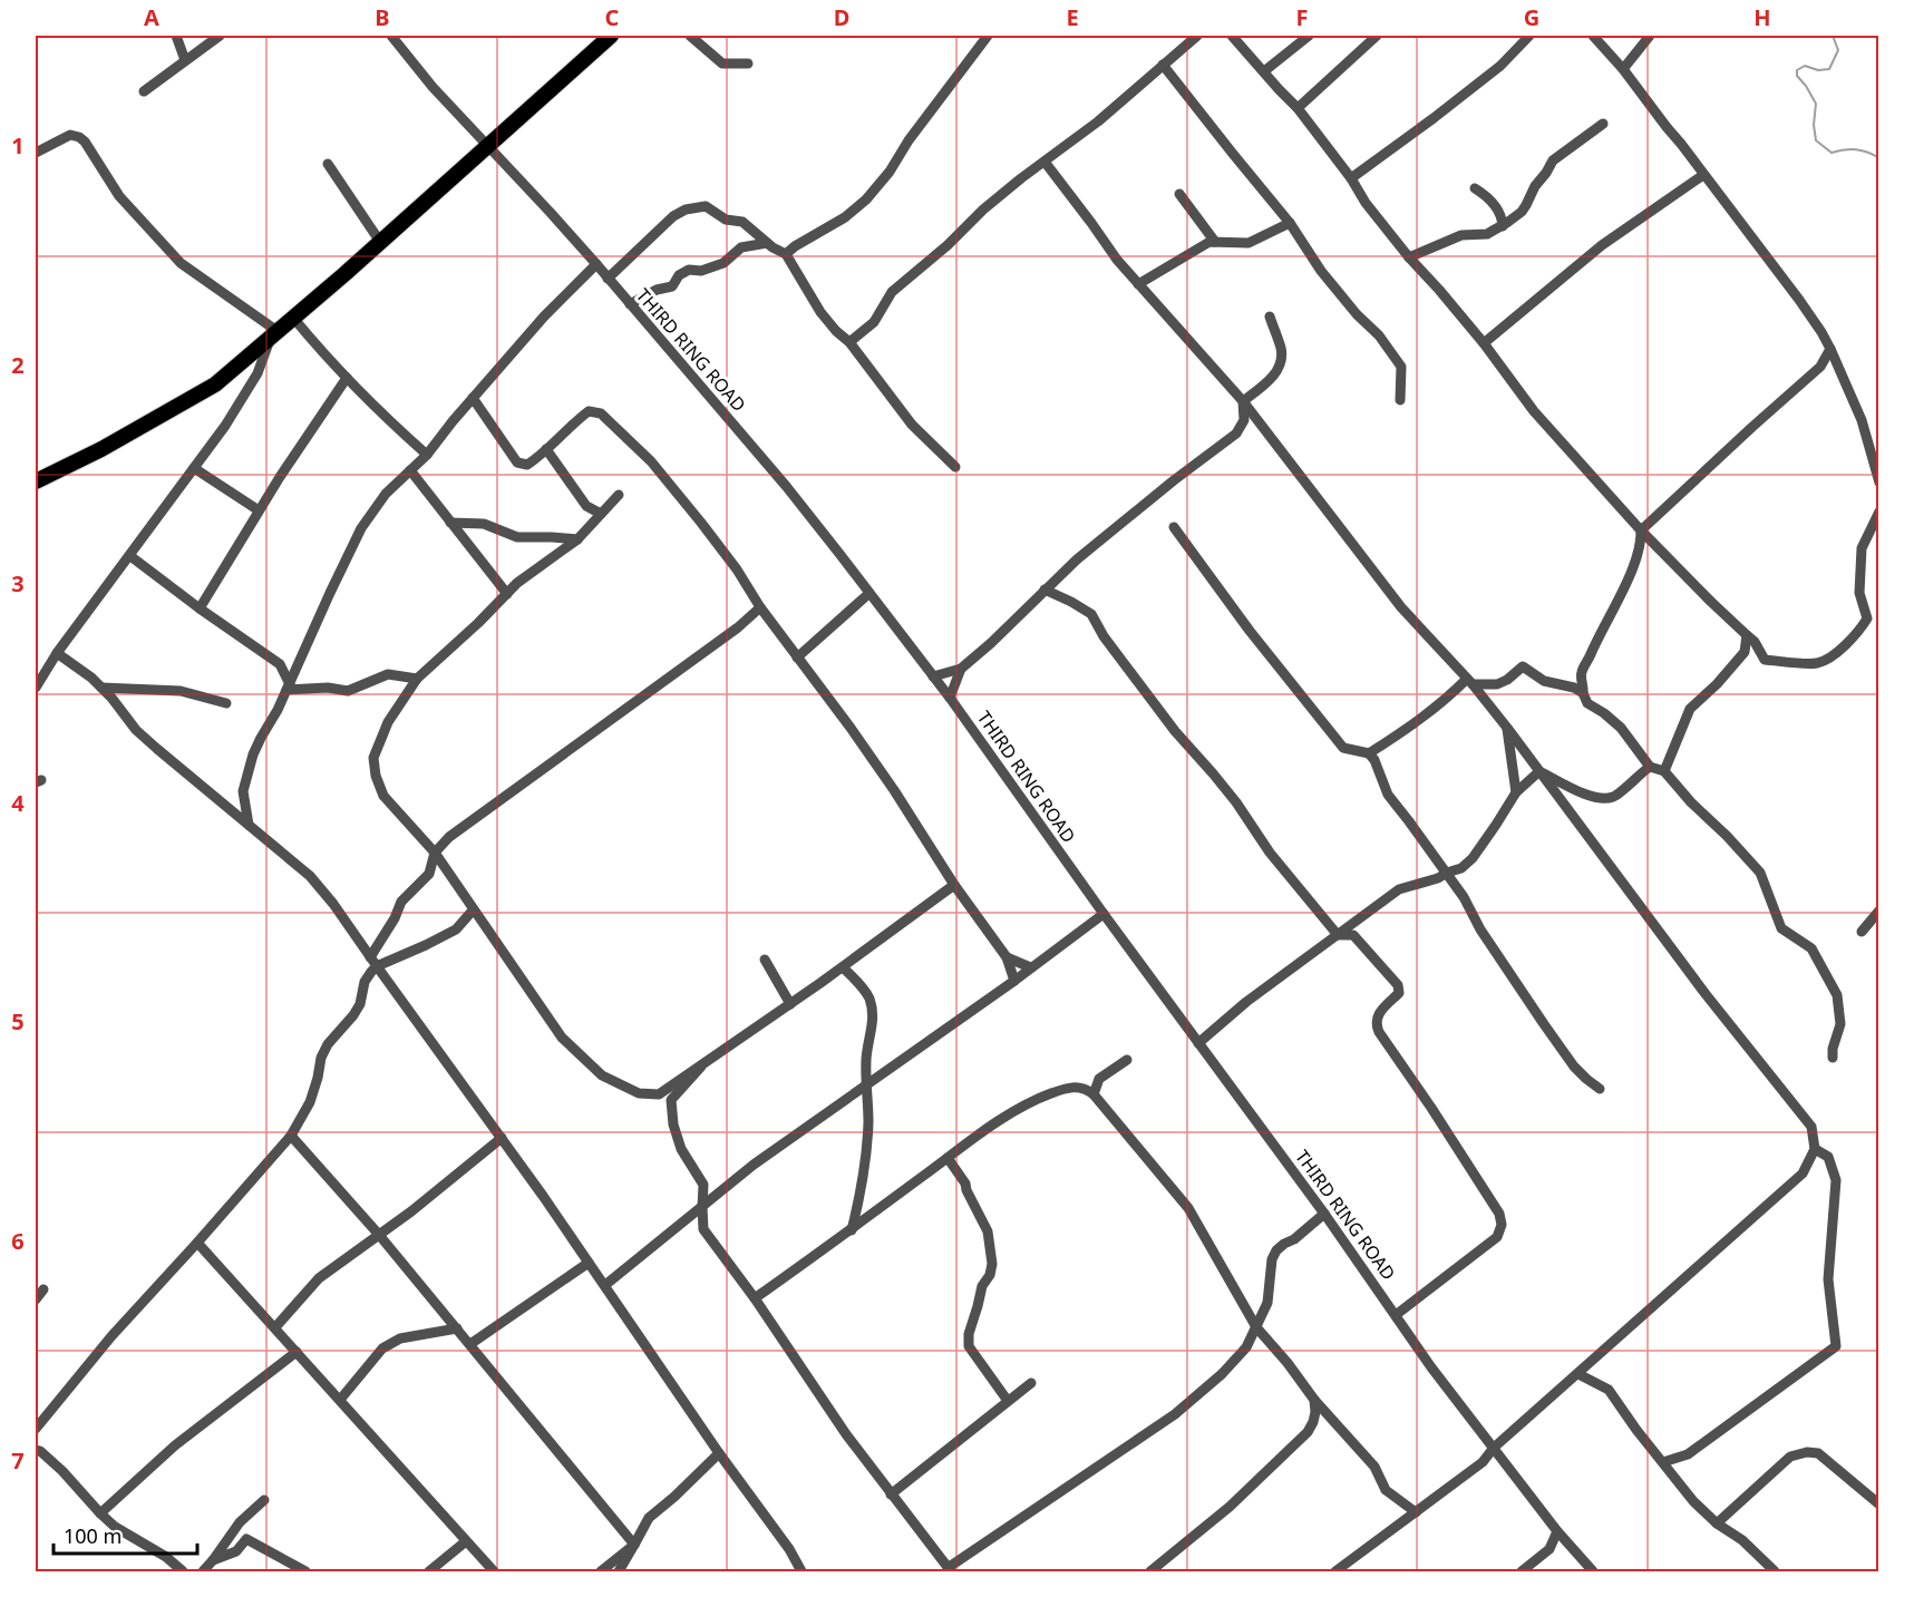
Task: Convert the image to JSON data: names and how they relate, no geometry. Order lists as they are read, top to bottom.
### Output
{
  "streets": {
    "street": ["THIRD RING ROAD"]
  },
  "scale_bar": "100 m",
  "grid": {
    "columns": [
      "A",
      "B",
      "C",
      "D",
      "E",
      "F",
      "G",
      "H"
    ],
    "rows": [
      "1",
      "2",
      "3",
      "4",
      "5",
      "6",
      "7"
    ]
  }
}
